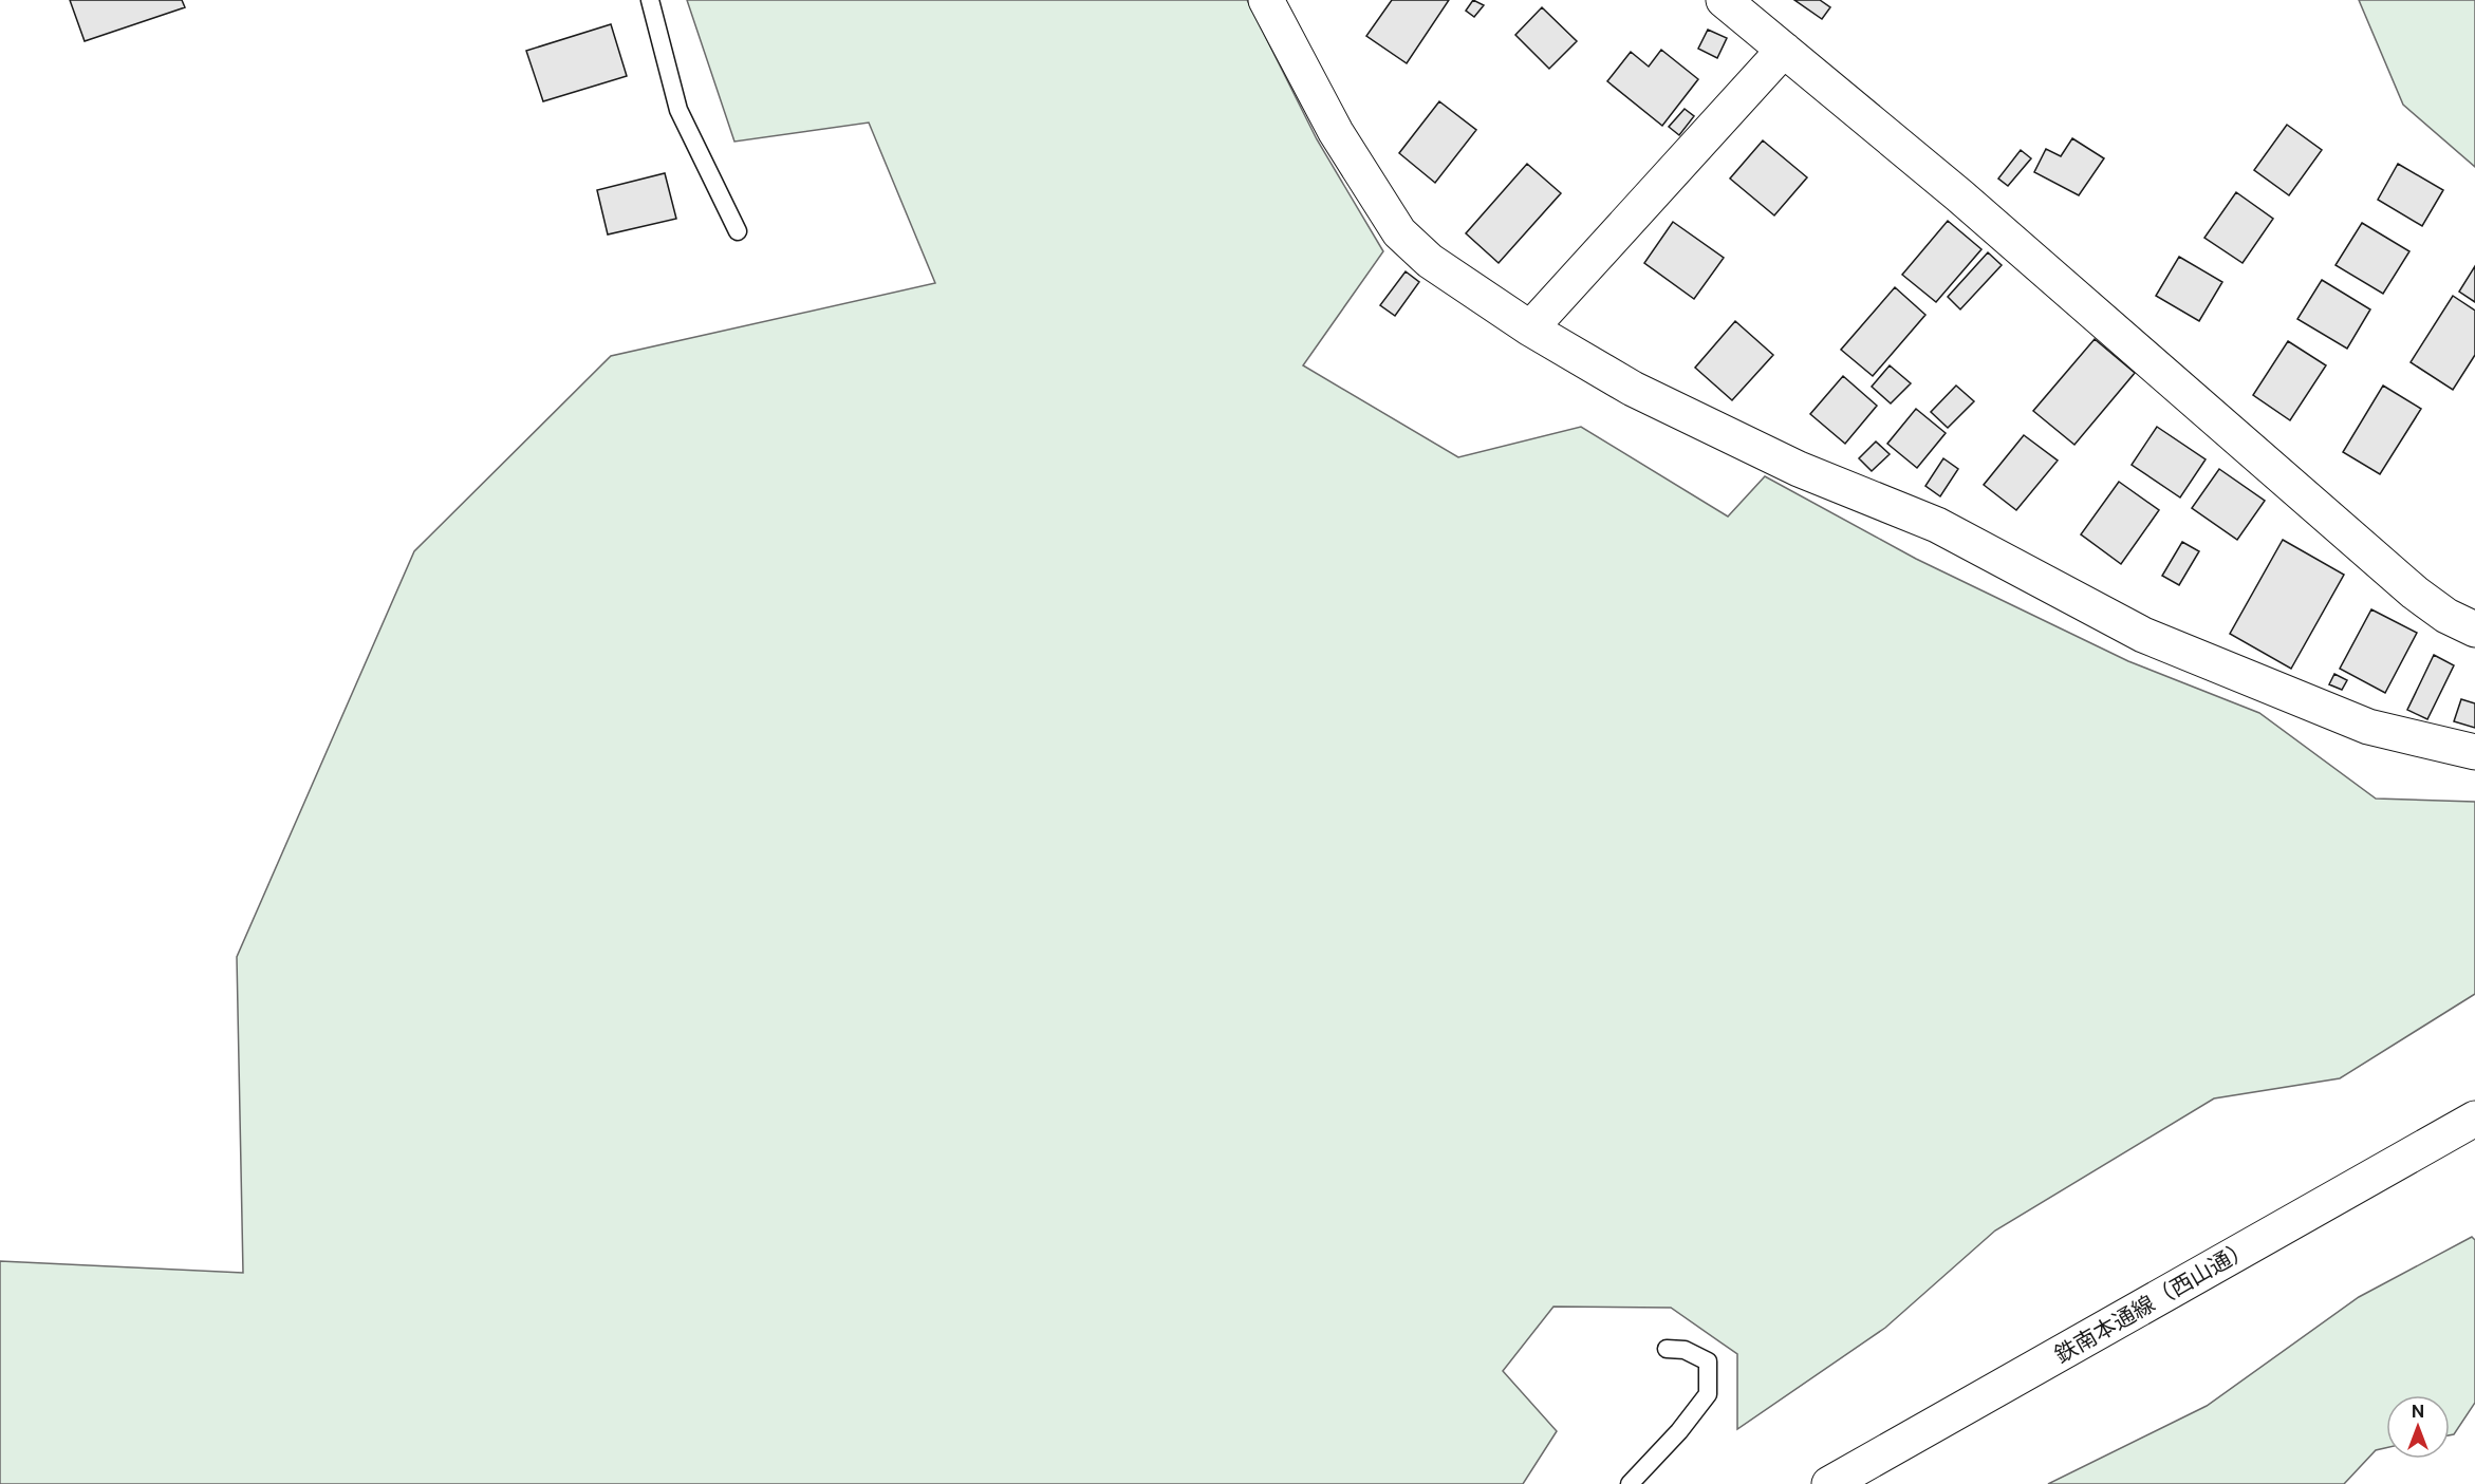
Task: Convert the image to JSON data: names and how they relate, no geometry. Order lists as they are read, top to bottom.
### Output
{
  "streets": {
    "street": ["鉄南本通線（西山通）"]
  },
  "north": "top"
}
